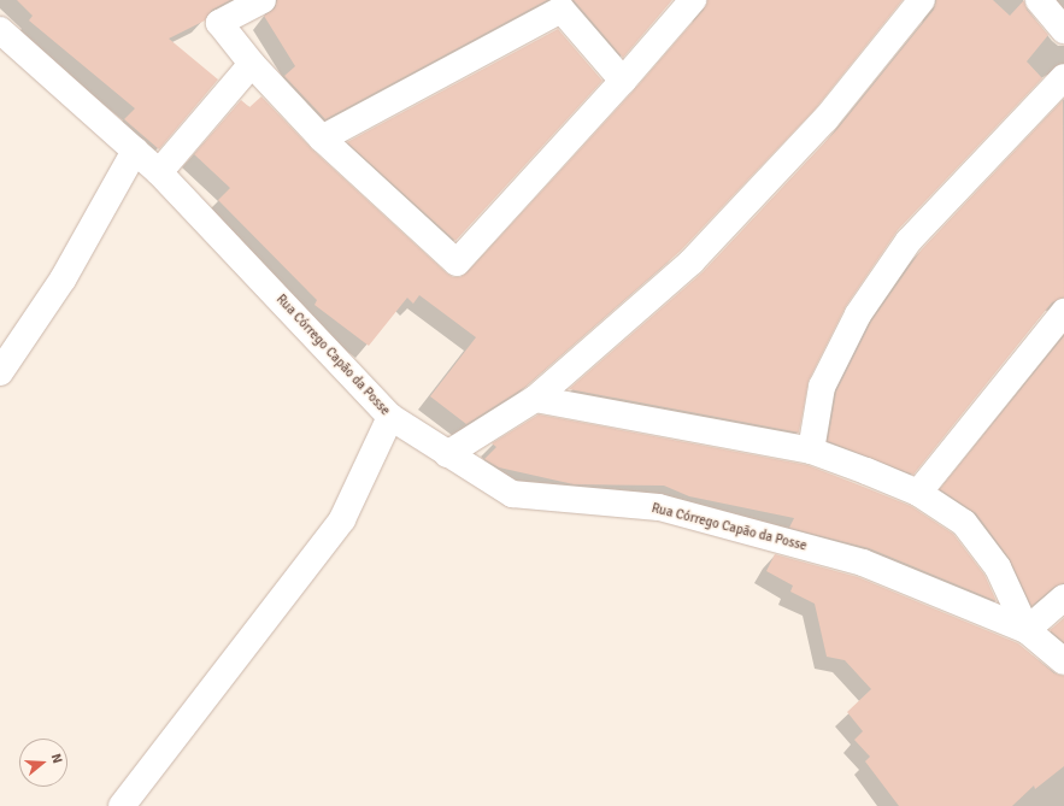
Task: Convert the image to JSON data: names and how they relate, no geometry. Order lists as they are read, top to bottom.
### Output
{
  "streets": {
    "street": ["Rua Córrego Capão da Posse"]
  },
  "north": "right"
}
